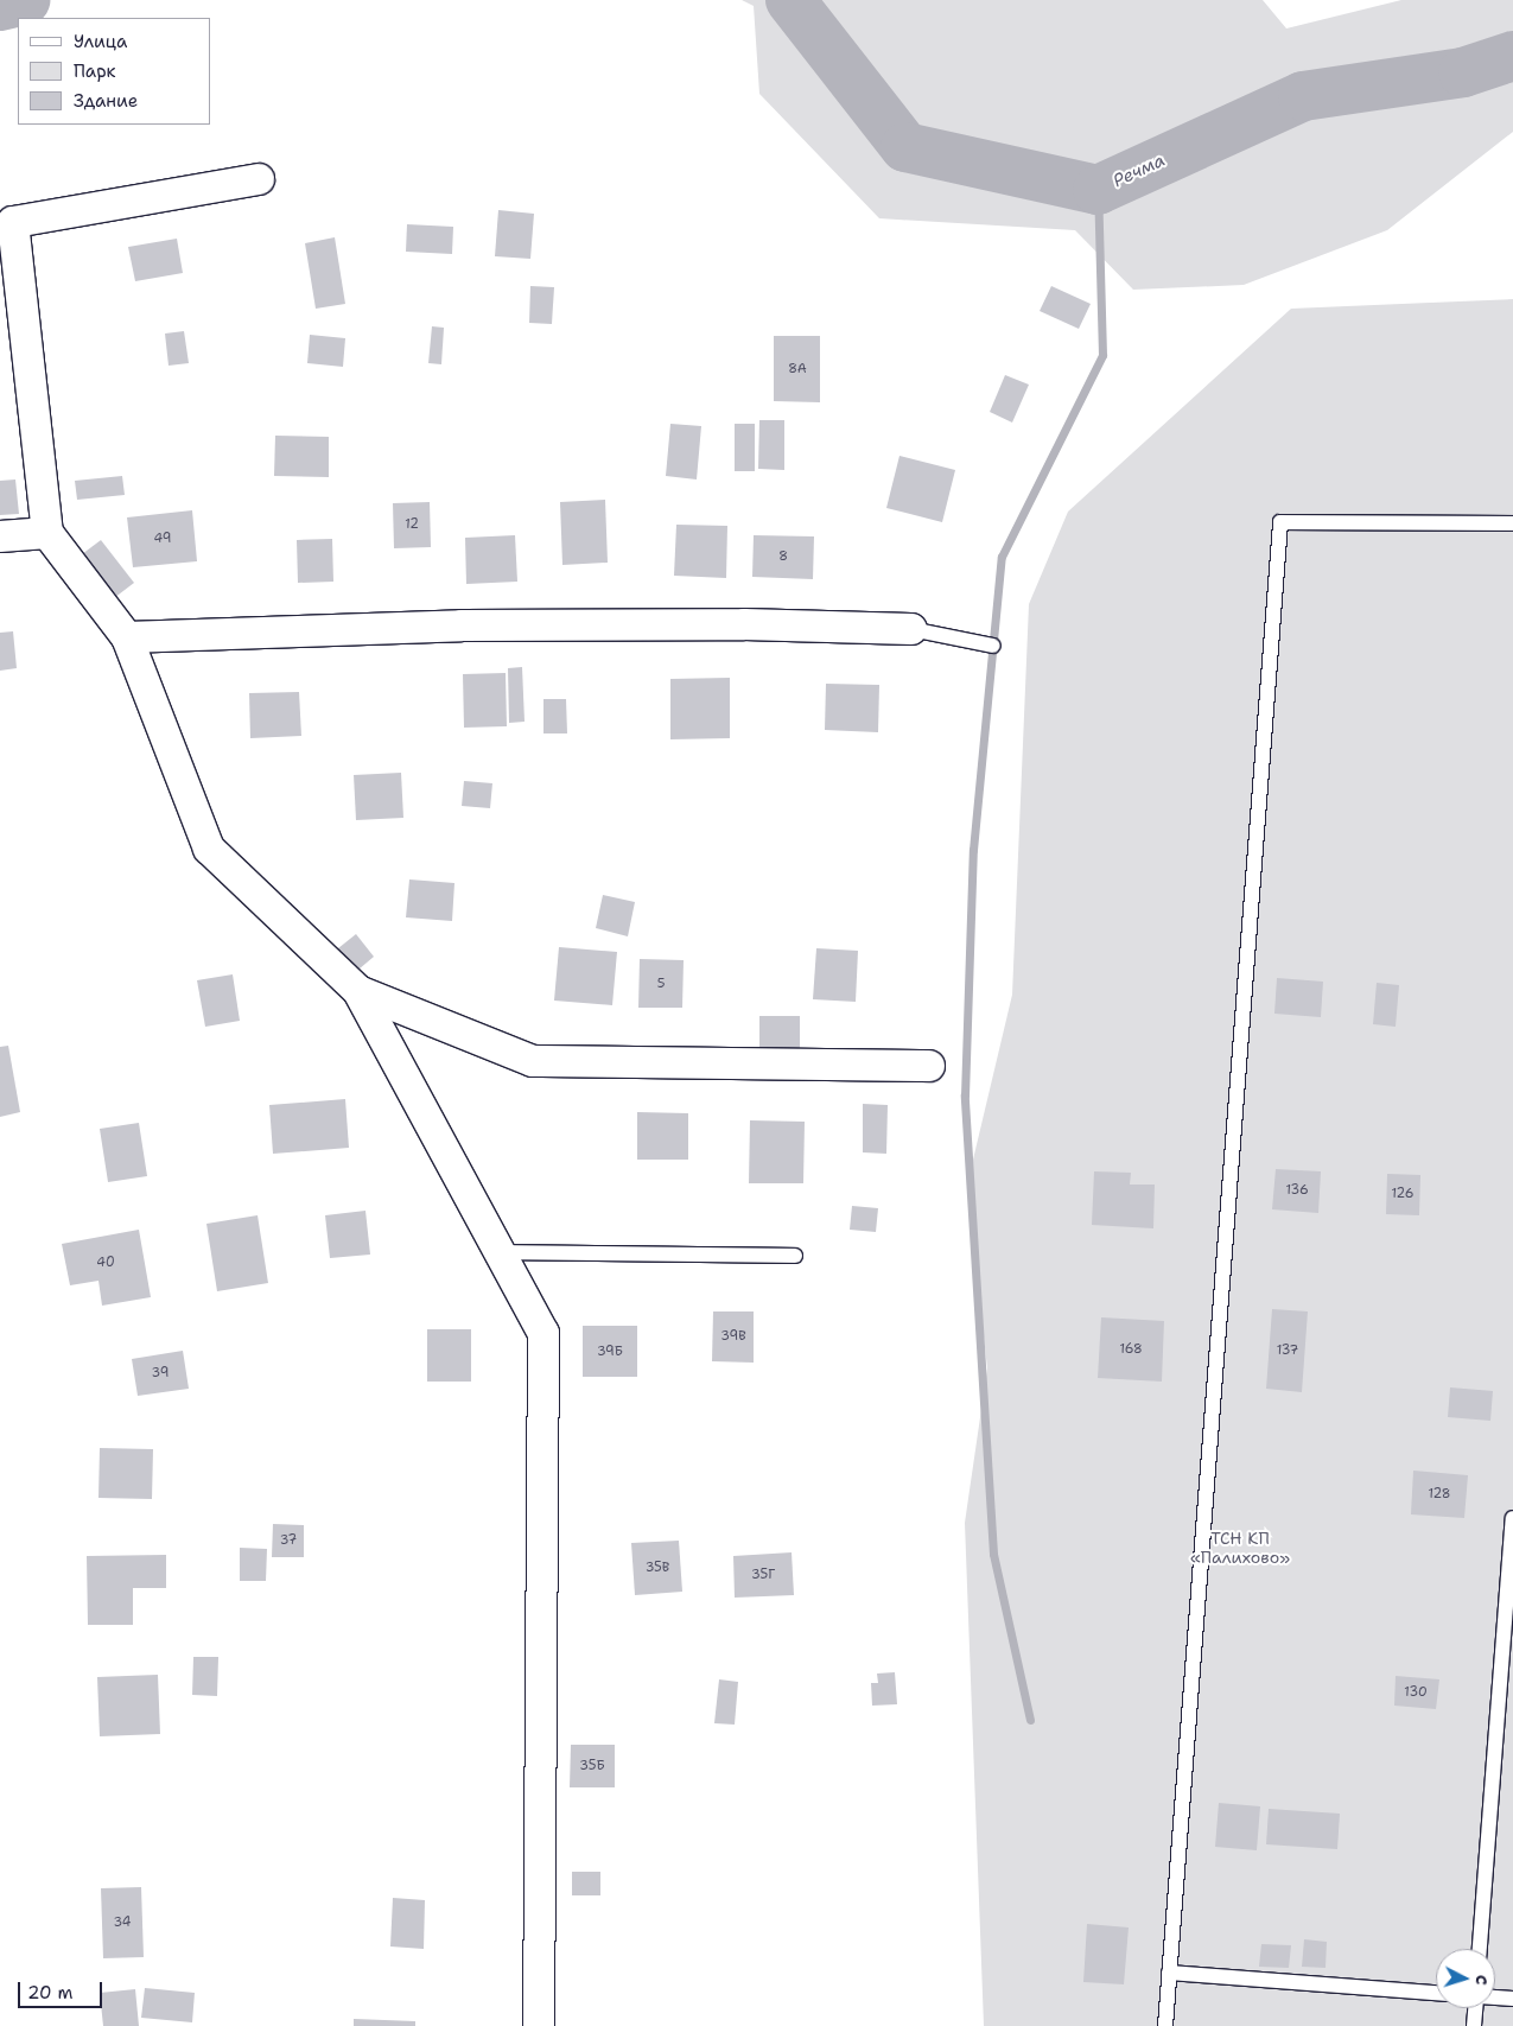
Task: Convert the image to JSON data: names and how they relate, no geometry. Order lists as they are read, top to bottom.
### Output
{
  "water": ["Речма"],
  "parks": ["ТСН КП «Палихово»"],
  "house_numbers": [
    "8А",
    "12",
    "49",
    "8",
    "5",
    "136",
    "126",
    "40",
    "39В",
    "168",
    "137",
    "39Б",
    "39",
    "128",
    "37",
    "35В",
    "35Г",
    "130",
    "35Б",
    "34"
  ],
  "legend": ["Улица", "Парк", "Здание"],
  "scale_bar": "20 m",
  "north": "right"
}
